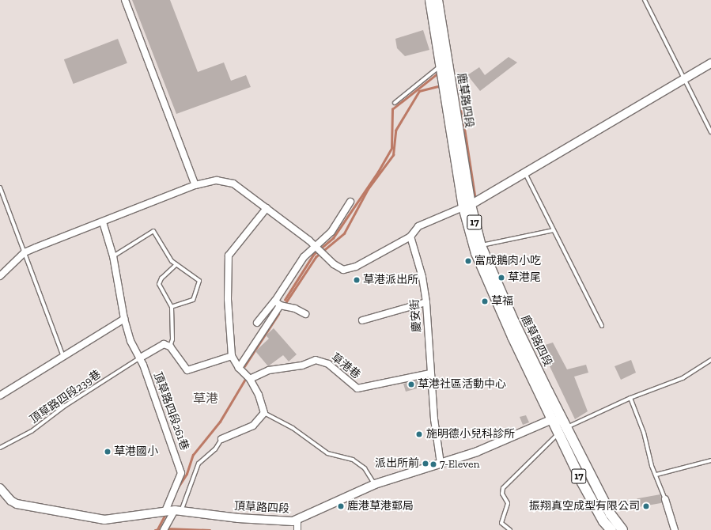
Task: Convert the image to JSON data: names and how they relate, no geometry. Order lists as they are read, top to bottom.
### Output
{
  "streets": {
    "main road": ["鹿草路四段", "17"],
    "street": [
      "慶安街",
      "草港巷",
      "頂草路四段261巷",
      "頂草路四段"
    ],
    "lane": ["頂草路四段239巷"]
  },
  "crossings": [
    ["鹿草路四段", "頂草路四段"],
    ["慶安街", "草港巷"],
    ["慶安街", "頂草路四段"],
    ["頂草路四段239巷", "頂草路四段261巷"],
    ["頂草路四段261巷", "頂草路四段"]
  ],
  "districts": ["草港"],
  "places": [
    "富成鵝肉小吃",
    "草港尾",
    "草港派出所",
    "草福",
    "草港社區活動中心",
    "施明德小兒科診所",
    "草港國小",
    "派出所前",
    "7-Eleven",
    "鹿港草港郵局",
    "振翔真空成型有限公司"
  ]
}
